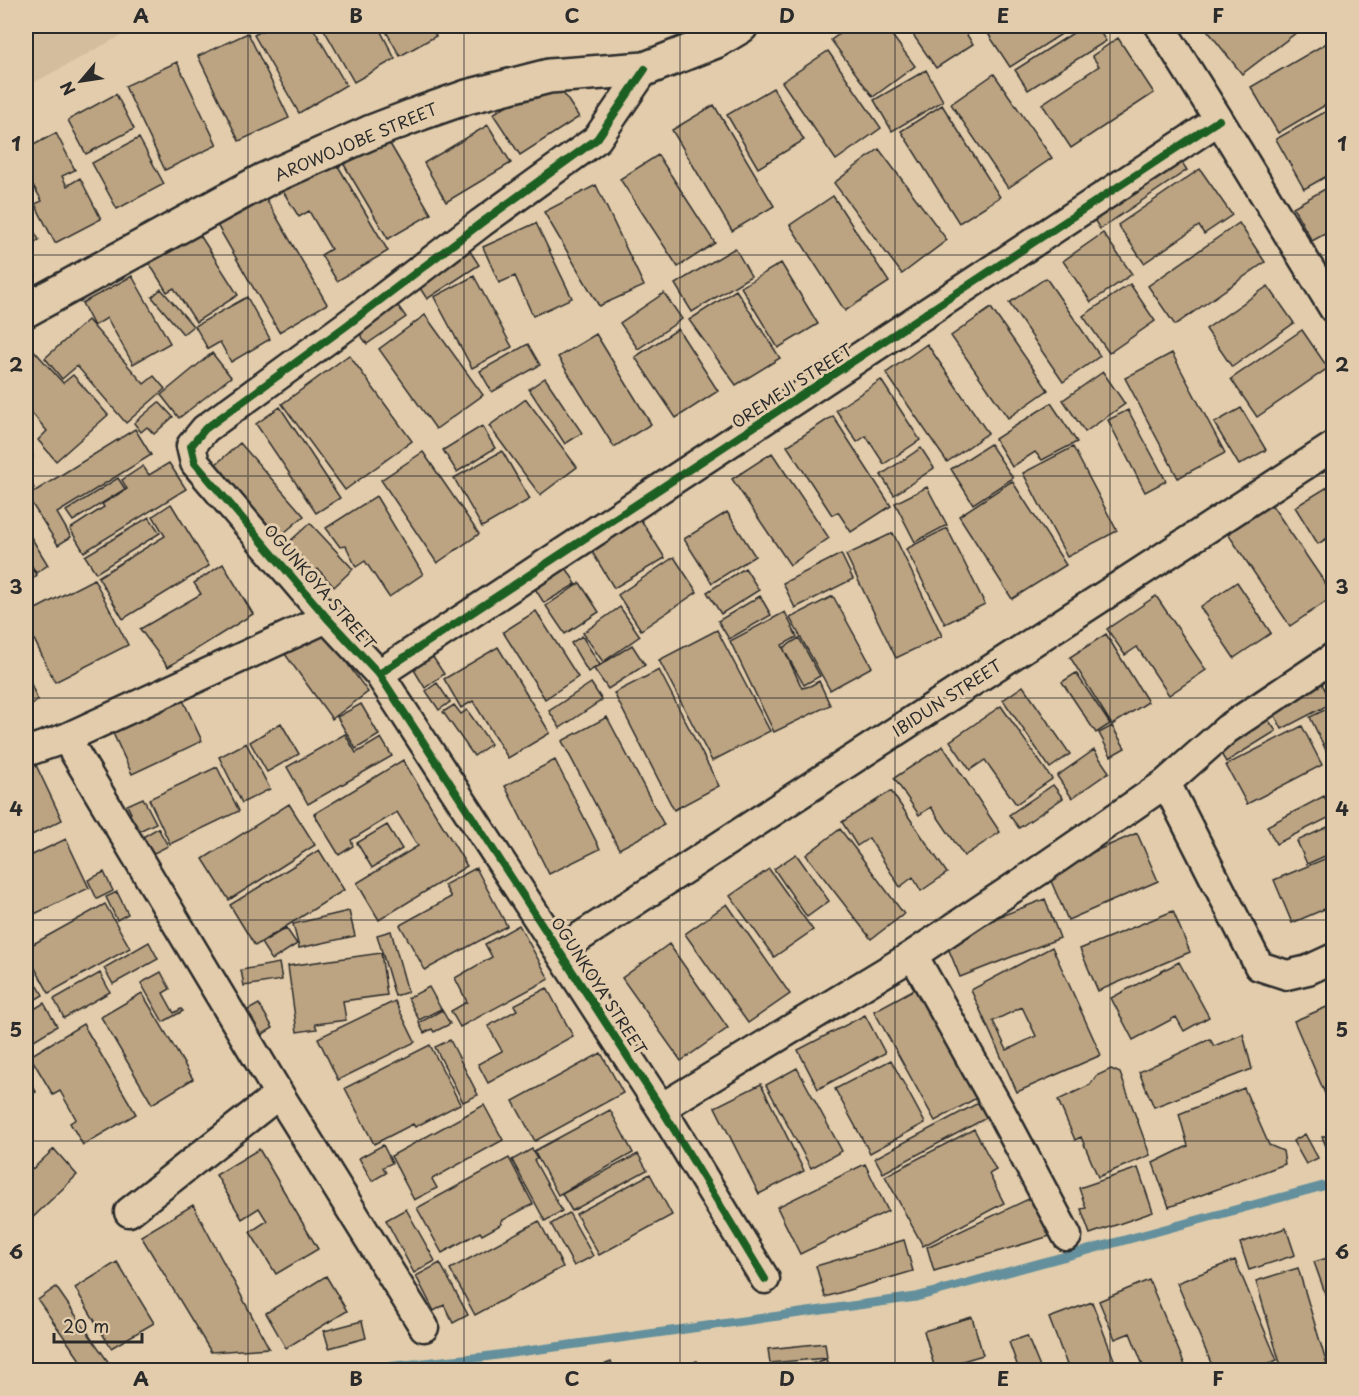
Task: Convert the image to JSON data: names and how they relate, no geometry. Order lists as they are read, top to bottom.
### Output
{
  "streets": {
    "street": [
      "AROWOJOBE STREET",
      "OREMEJI STREET",
      "OGUNKOYA STREET",
      "IBIDUN STREET"
    ]
  },
  "crossings": [
    ["AROWOJOBE STREET", "OGUNKOYA STREET"],
    ["OREMEJI STREET", "OGUNKOYA STREET"],
    ["OGUNKOYA STREET", "IBIDUN STREET"]
  ],
  "scale_bar": "20 m",
  "north": "bottom left",
  "grid": {
    "columns": [
      "A",
      "B",
      "C",
      "D",
      "E",
      "F"
    ],
    "rows": [
      "1",
      "2",
      "3",
      "4",
      "5",
      "6"
    ]
  }
}
